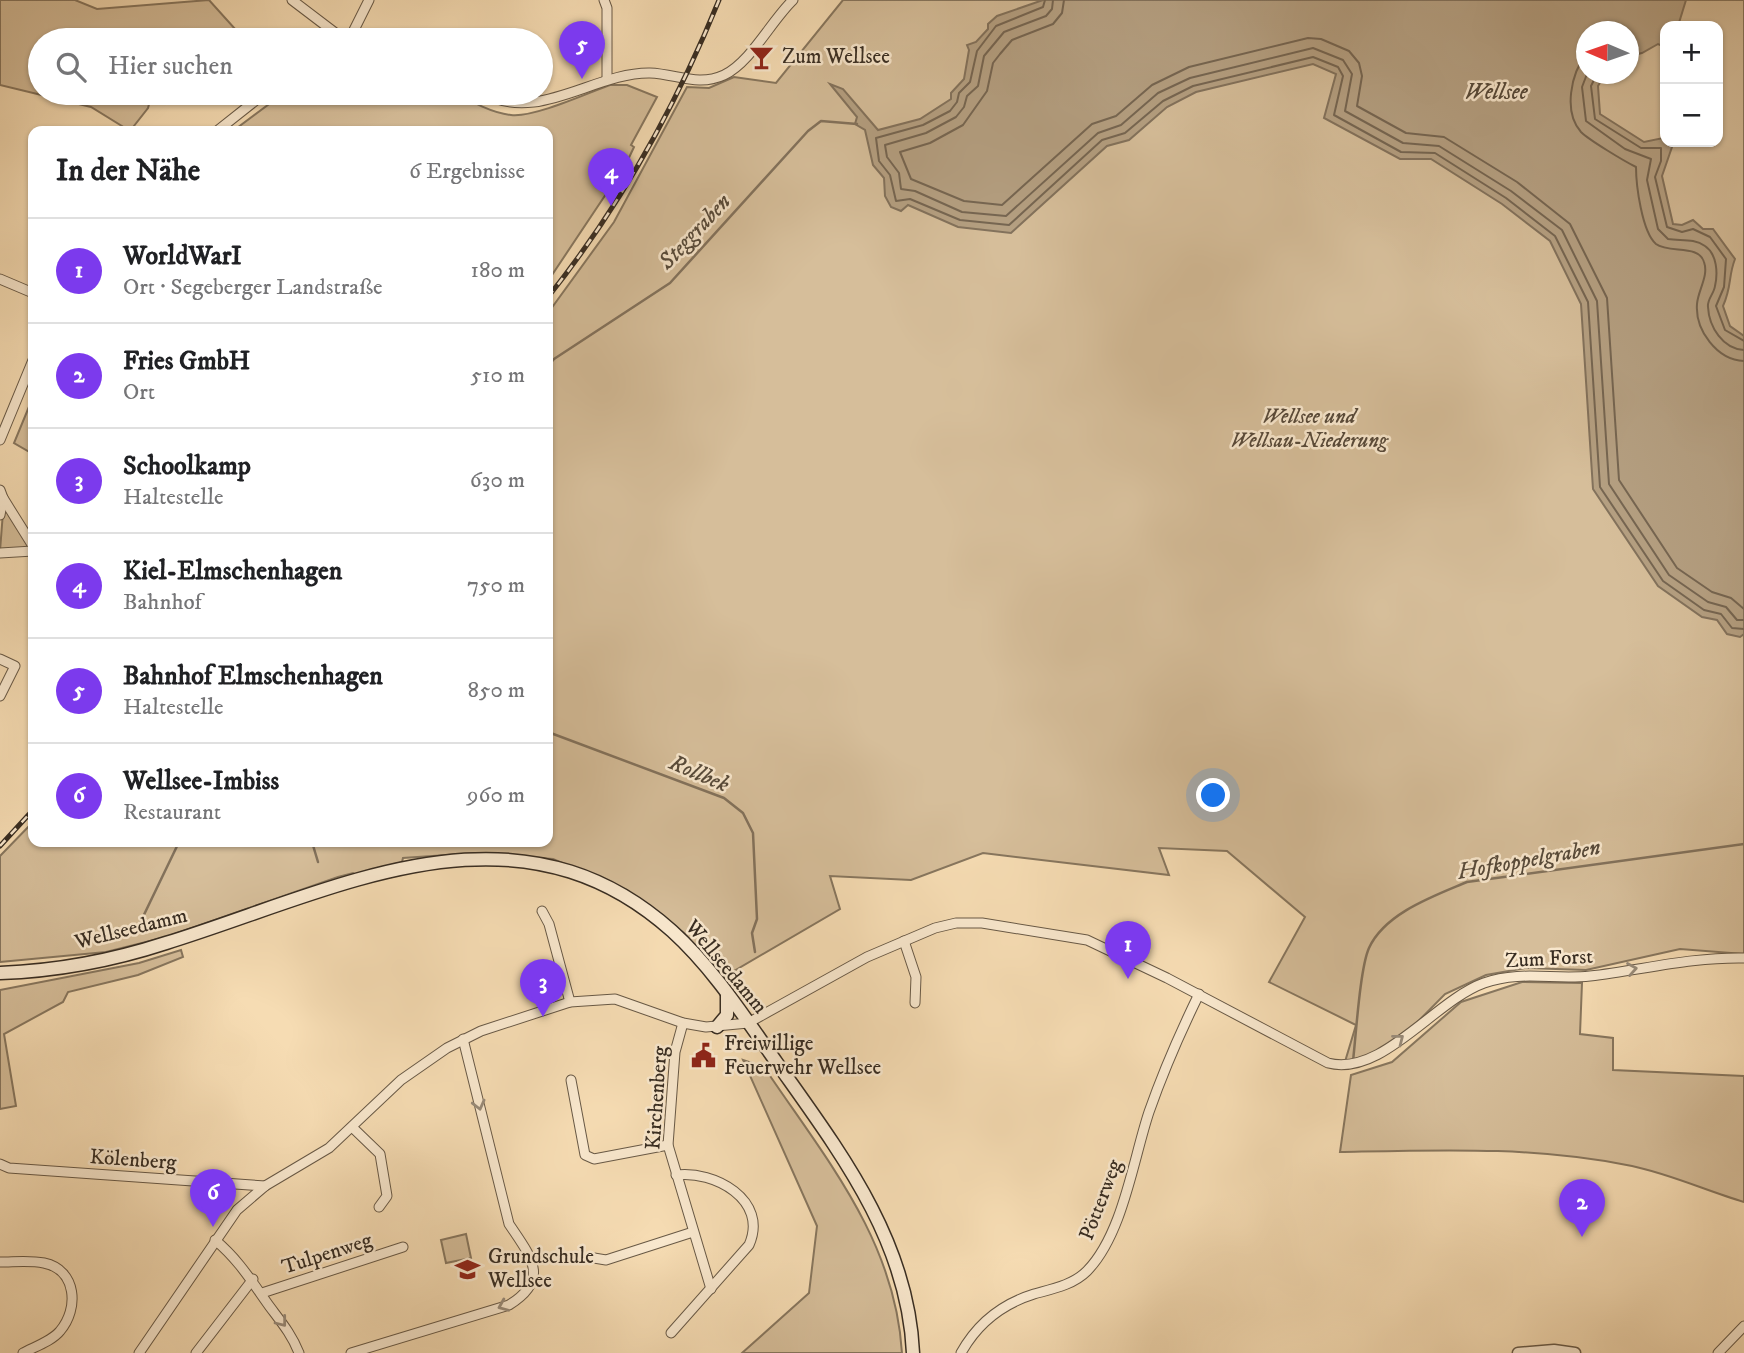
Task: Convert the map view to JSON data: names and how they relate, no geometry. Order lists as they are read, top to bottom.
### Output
{
  "streets": {
    "main road": ["Wellseedamm"],
    "street": [
      "Zum Forst",
      "Kirchenberg",
      "Kölenberg",
      "Pötterweg",
      "Tulpenweg"
    ]
  },
  "crossings": [
    ["Zum Forst", "Pötterweg"]
  ],
  "one_way": ["Zum Forst"],
  "water": [
    "Wellsee",
    "Steggraben",
    "Rollbek",
    "Hofkoppelgraben"
  ],
  "parks": ["Wellsee und Wellsau-Niederung"],
  "places": {
    "bar": ["Zum Wellsee"],
    "public building": ["Freiwillige Feuerwehr Wellsee"],
    "school or university": ["Grundschule Wellsee"]
  },
  "north": "left",
  "page": {
    "map_buttons": ["+", "−"],
    "pins": [
      "5",
      "4",
      "1",
      "3",
      "6",
      "2"
    ],
    "search": "Hier suchen",
    "heading": ["In der Nähe", "6 Ergebnisse"],
    "list": [
      {
        "mark": "1",
        "name": "WorldWarI",
        "note": "Ort · Segeberger Landstraße",
        "value": "180 m"
      },
      {
        "mark": "2",
        "name": "Fries GmbH",
        "note": "Ort",
        "value": "510 m"
      },
      {
        "mark": "3",
        "name": "Schoolkamp",
        "note": "Haltestelle",
        "value": "630 m"
      },
      {
        "mark": "4",
        "name": "Kiel-Elmschenhagen",
        "note": "Bahnhof",
        "value": "750 m"
      },
      {
        "mark": "5",
        "name": "Bahnhof Elmschenhagen",
        "note": "Haltestelle",
        "value": "850 m"
      },
      {
        "mark": "6",
        "name": "Wellsee-Imbiss",
        "note": "Restaurant",
        "value": "960 m"
      }
    ]
  }
}
